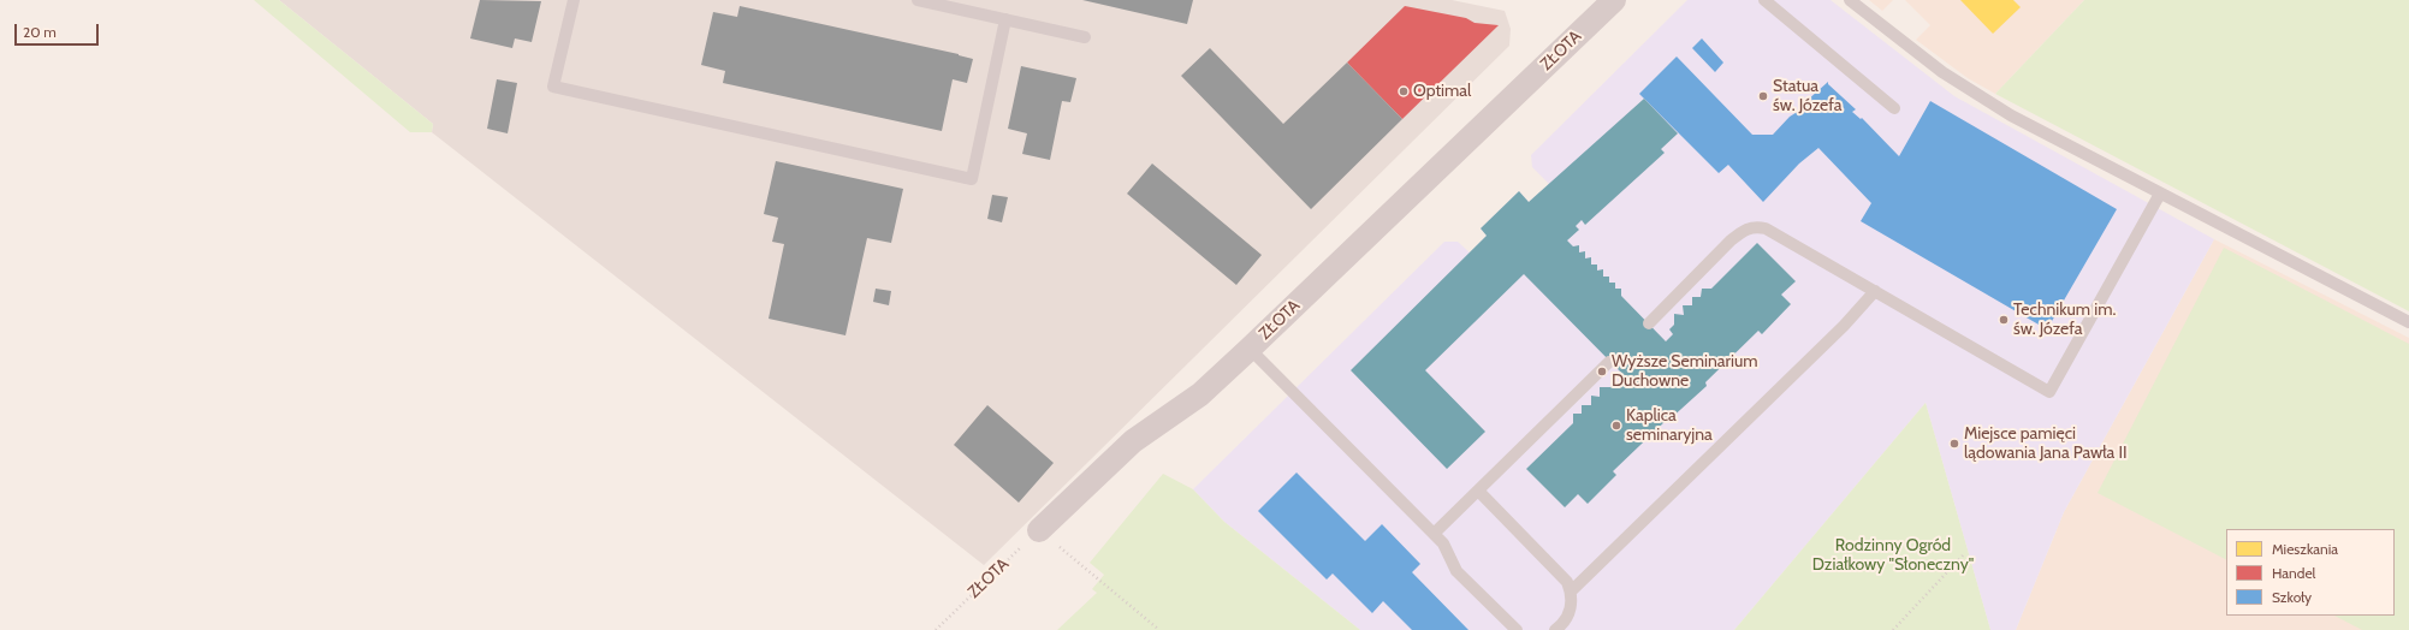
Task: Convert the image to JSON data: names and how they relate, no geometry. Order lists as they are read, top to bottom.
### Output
{
  "streets": {
    "street": ["ZŁOTA"]
  },
  "parks": ["Rodzinny Ogród Działkowy \"Słoneczny\""],
  "places": [
    "Optimal",
    "Statua św. Józefa",
    "Technikum im. św. Józefa",
    "Wyższe Seminarium Duchowne",
    "Kaplica seminaryjna",
    "Miejsce pamięci lądowania Jana Pawła II"
  ],
  "legend": ["Mieszkania", "Handel", "Szkoły"],
  "scale_bar": "20 m"
}
